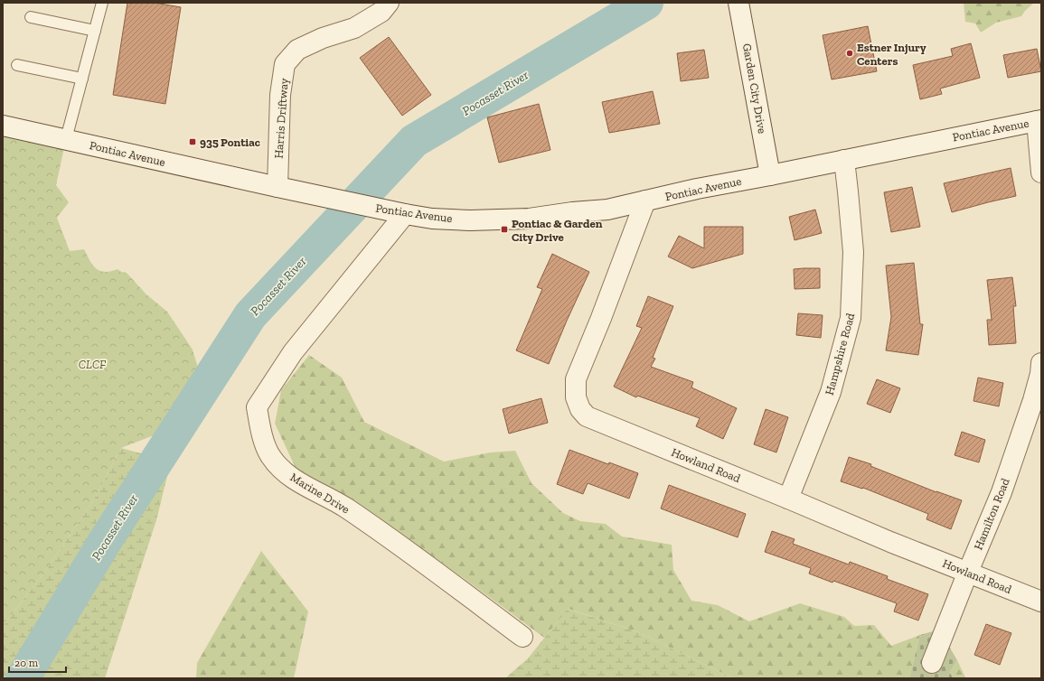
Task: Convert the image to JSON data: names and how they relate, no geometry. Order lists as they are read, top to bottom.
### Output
{
  "streets": {
    "street": [
      "Garden City Drive",
      "Harris Driftway",
      "Pontiac Avenue",
      "Hampshire Road",
      "Howland Road",
      "Marine Drive",
      "Hamilton Road"
    ]
  },
  "crossings": [
    ["Garden City Drive", "Pontiac Avenue"],
    ["Harris Driftway", "Pontiac Avenue"],
    ["Pontiac Avenue", "Hampshire Road"],
    ["Pontiac Avenue", "Howland Road"],
    ["Pontiac Avenue", "Marine Drive"],
    ["Hampshire Road", "Howland Road"],
    ["Howland Road", "Hamilton Road"]
  ],
  "water": ["Pocasset River"],
  "parks": ["CLCF"],
  "places": {
    "other": ["Estner Injury Centers"],
    "transit": ["935 Pontiac", "Pontiac & Garden City Drive"]
  },
  "scale_bar": "20 m"
}
